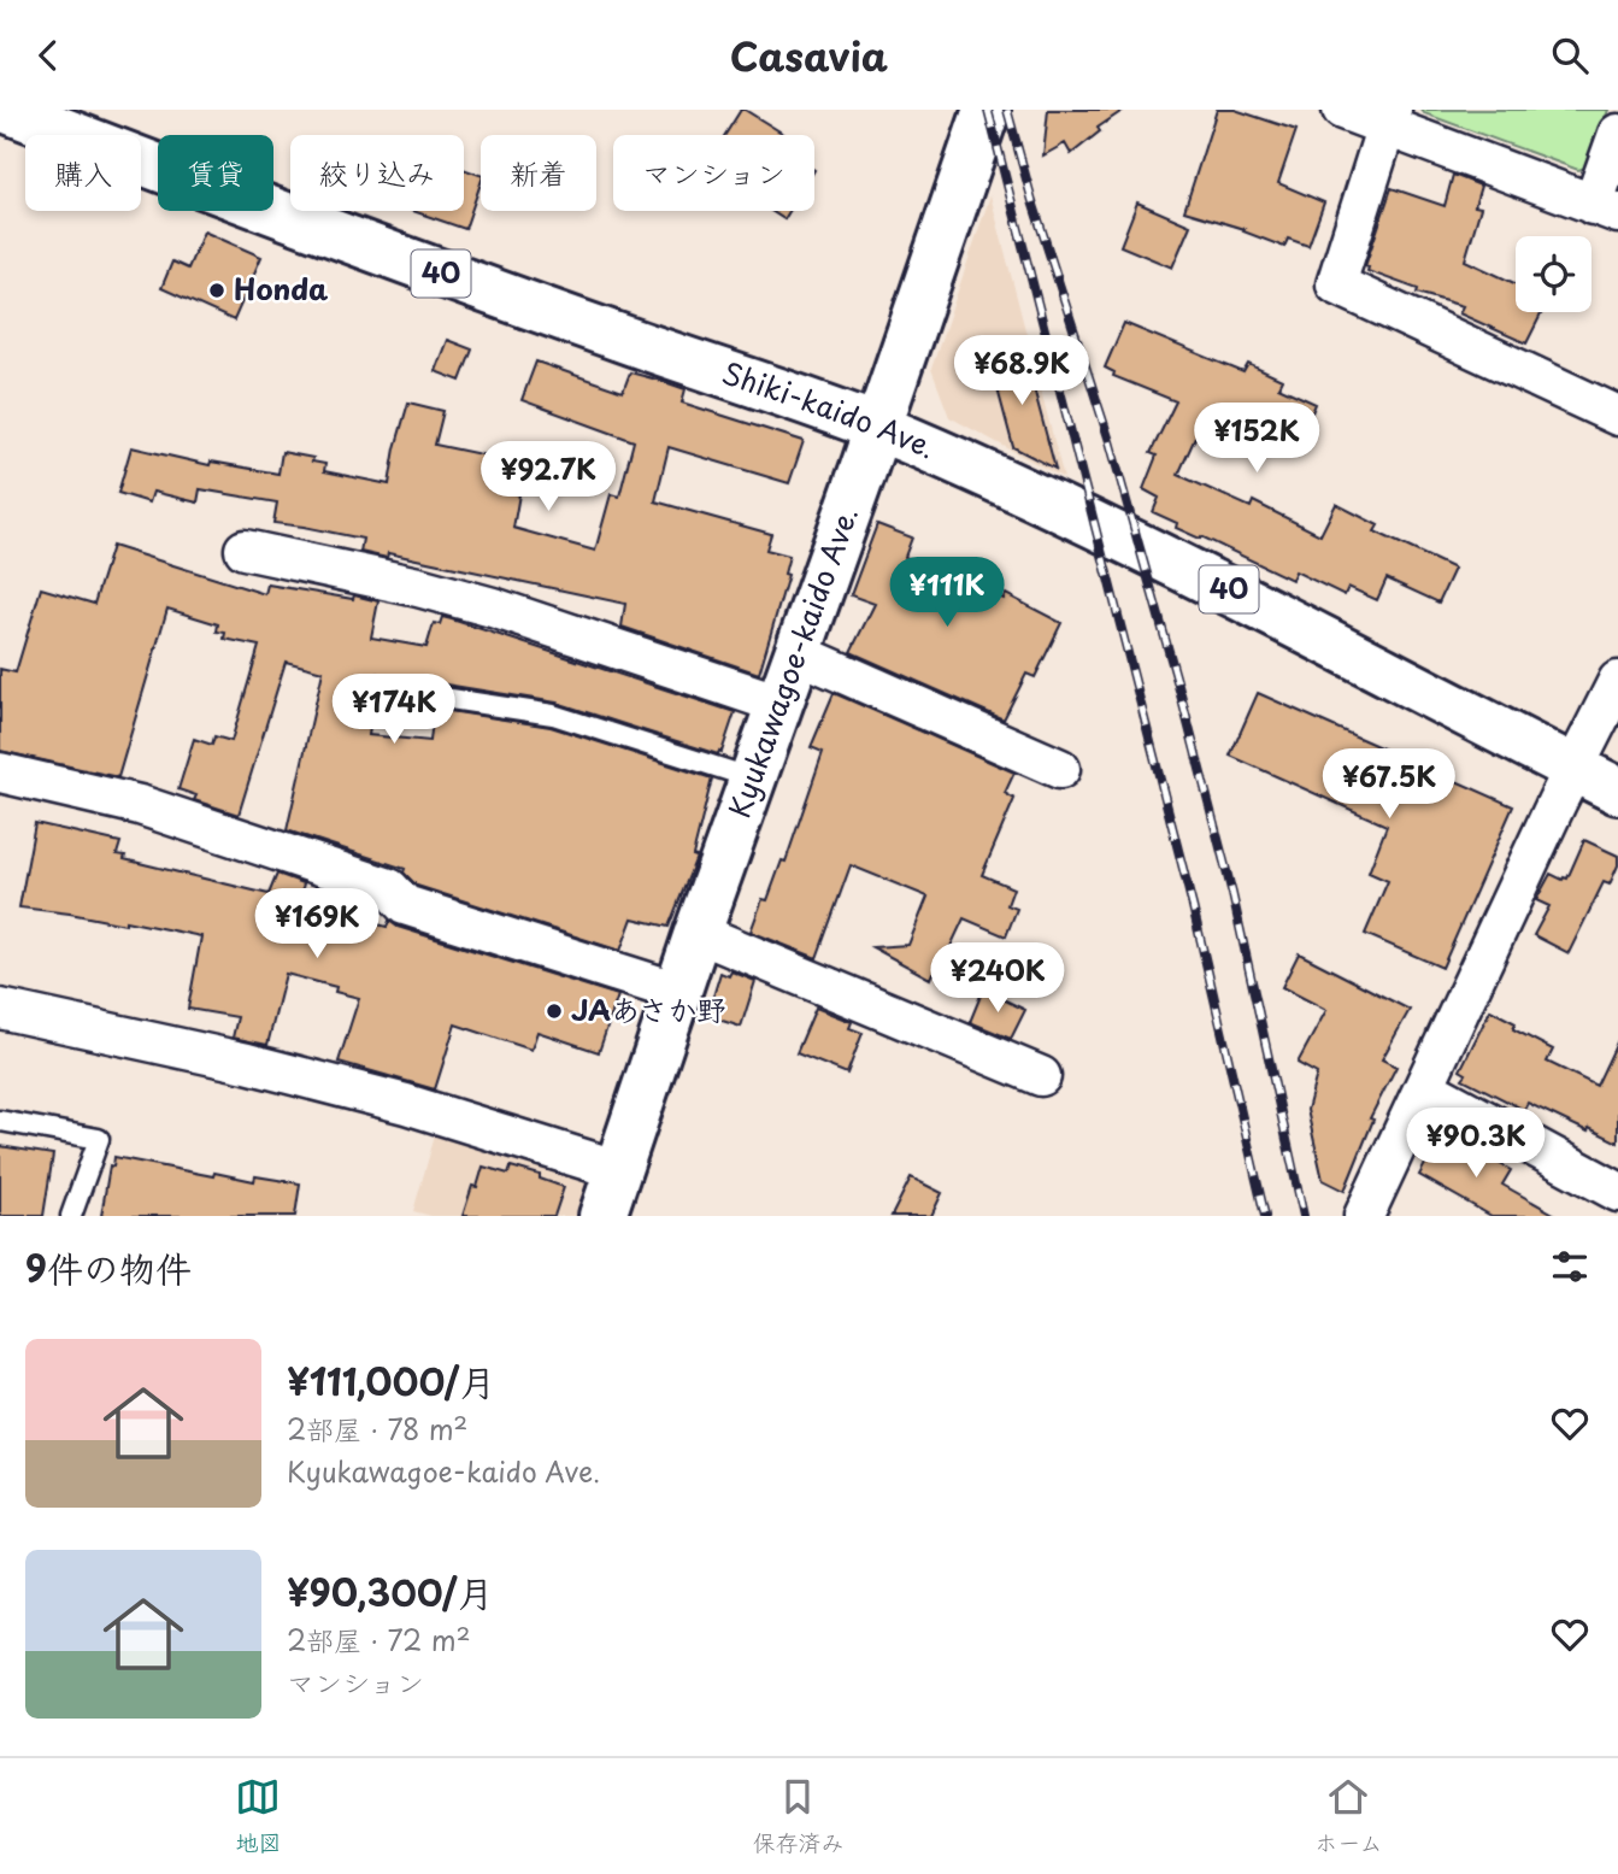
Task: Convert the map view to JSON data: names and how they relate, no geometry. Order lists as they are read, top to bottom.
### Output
{
  "streets": {
    "main road": ["40", "Shiki-kaido Ave.", "Kyukawagoe-kaido Ave."]
  },
  "crossings": [
    ["Shiki-kaido Ave.", "Kyukawagoe-kaido Ave."]
  ],
  "places": ["Honda", "JAあさか野"],
  "page": {
    "header": "Casavia",
    "chip": [
      "購入",
      "賃貸",
      "絞り込み",
      "新着",
      "マンション"
    ],
    "price": [
      "¥68.9K",
      "¥152K",
      "¥92.7K",
      "¥111K",
      "¥174K",
      "¥67.5K",
      "¥169K",
      "¥240K",
      "¥90.3K"
    ],
    "heading": "9件の物件",
    "list": [
      {
        "name": "¥111,000/月",
        "note": "2部屋 · 78 m² · Kyukawagoe-kaido Ave."
      },
      {
        "name": "¥90,300/月",
        "note": "2部屋 · 72 m² · マンション"
      }
    ],
    "tabs": ["地図", "保存済み", "ホーム"]
  }
}
